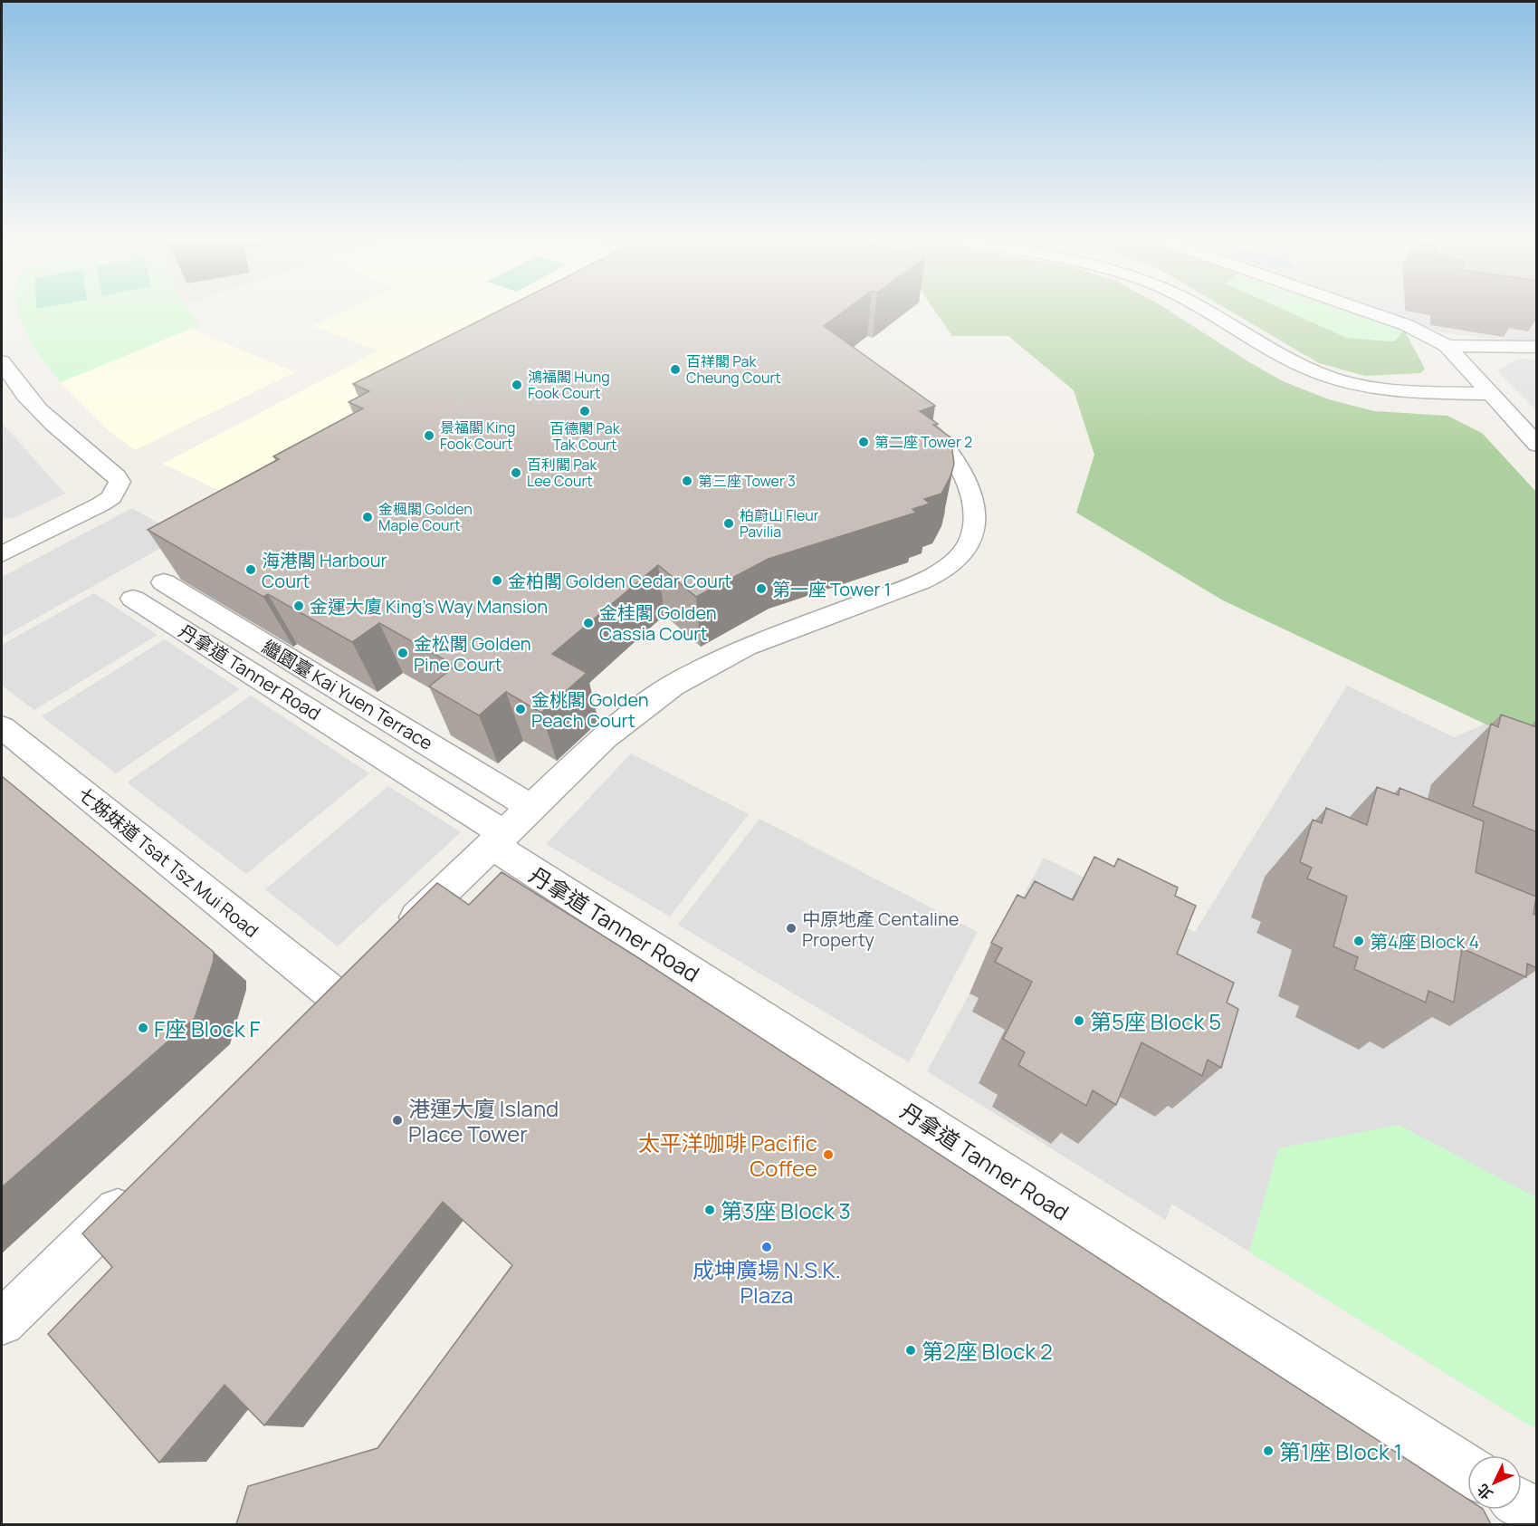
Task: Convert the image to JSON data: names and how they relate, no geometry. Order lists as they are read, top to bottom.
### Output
{
  "streets": {
    "street": ["丹拿道 Tanner Road", "繼園臺 Kai Yuen Terrace", "七姊妹道 Tsat Tsz Mui Road"]
  },
  "places": [
    "百祥閣 Pak Cheung Court",
    "鴻福閣 Hung Fook Court",
    "百德閣 Pak Tak Court",
    "景福閣 King Fook Court",
    "第二座 Tower 2",
    "百利閣 Pak Lee Court",
    "第三座 Tower 3",
    "金楓閣 Golden Maple Court",
    "柏蔚山 Fleur Pavilia",
    "海港閣 Harbour Court",
    "金柏閣 Golden Cedar Court",
    "第一座 Tower 1",
    "金運大廈 King's Way Mansion",
    "金桂閣 Golden Cassia Court",
    "金松閣 Golden Pine Court",
    "金桃閣 Golden Peach Court",
    "中原地產 Centaline Property",
    "第4座 Block 4",
    "第5座 Block 5",
    "F座 Block F",
    "港運大廈 Island Place Tower",
    "太平洋咖啡 Pacific Coffee",
    "第3座 Block 3",
    "成坤廣場 N.S.K. Plaza",
    "第2座 Block 2",
    "第1座 Block 1"
  ],
  "north": "bottom left"
}
